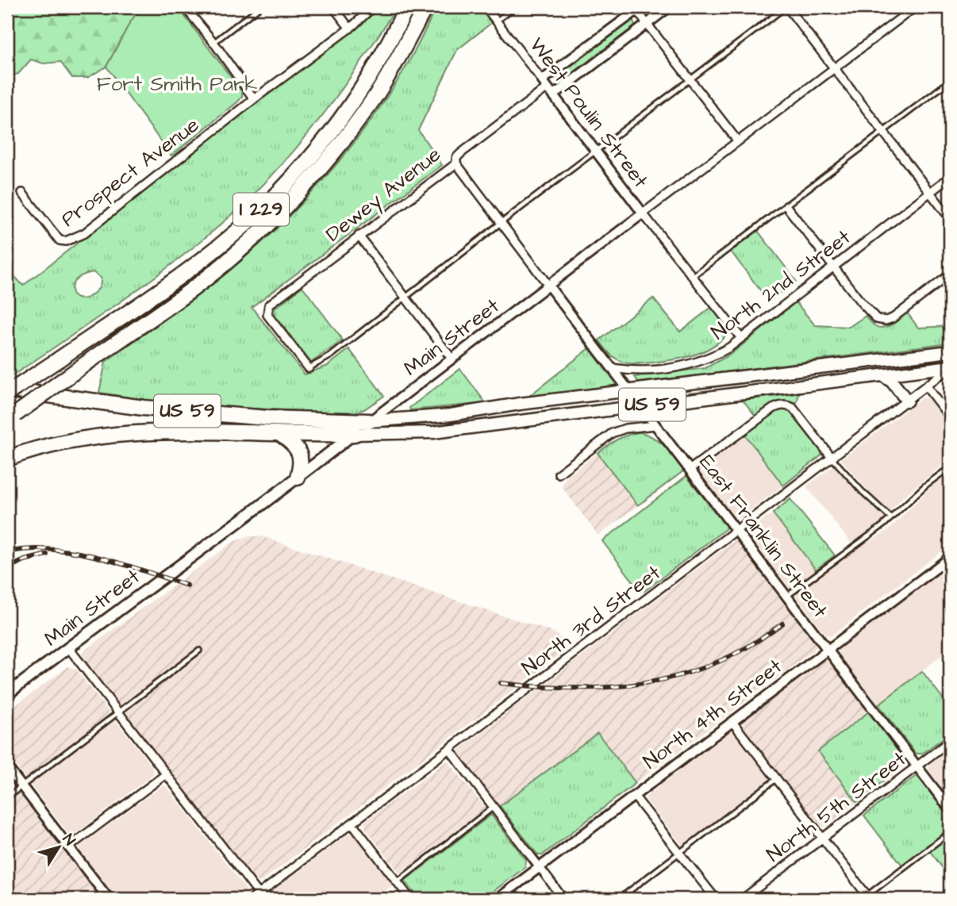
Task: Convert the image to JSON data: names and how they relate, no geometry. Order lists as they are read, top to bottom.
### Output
{
  "streets": {
    "highway": ["I 229", "US 59"],
    "main road": ["Main Street"],
    "street": [
      "West Poulin Street",
      "Prospect Avenue",
      "Dewey Avenue",
      "North 2nd Street",
      "East Franklin Street",
      "North 3rd Street",
      "North 4th Street",
      "North 5th Street"
    ]
  },
  "crossings": [
    ["West Poulin Street", "Dewey Avenue"],
    ["West Poulin Street", "Main Street"],
    ["I 229", "US 59"],
    ["North 2nd Street", "East Franklin Street"],
    ["Main Street", "US 59"],
    ["Main Street", "East Franklin Street"],
    ["US 59", "East Franklin Street"],
    ["US 59", "North 3rd Street"],
    ["East Franklin Street", "North 3rd Street"],
    ["East Franklin Street", "North 4th Street"],
    ["East Franklin Street", "North 5th Street"]
  ],
  "parks": ["Fort Smith Park"],
  "north": "top right"
}
